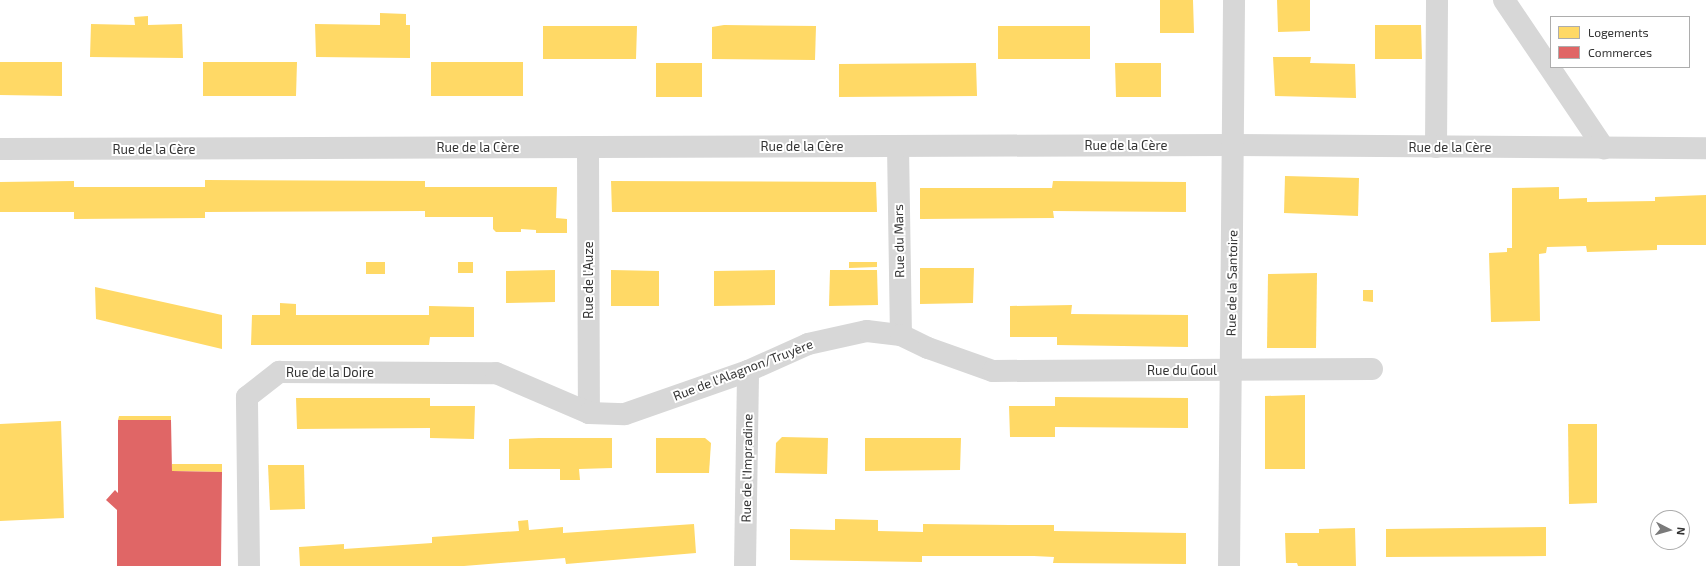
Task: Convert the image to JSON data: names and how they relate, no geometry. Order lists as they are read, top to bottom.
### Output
{
  "streets": {
    "street": [
      "Rue de la Cère",
      "Rue du Mars",
      "Rue de l'Auze",
      "Rue de la Santoire",
      "Rue de l'Alagnon/Truyère",
      "Rue du Goul",
      "Rue de la Doire",
      "Rue de l'Impradine"
    ]
  },
  "crossings": [
    ["Rue de la Cère", "Rue du Mars"],
    ["Rue de la Cère", "Rue de l'Auze"],
    ["Rue de la Cère", "Rue de la Santoire"],
    ["Rue du Mars", "Rue de l'Alagnon/Truyère"],
    ["Rue de l'Auze", "Rue de l'Alagnon/Truyère"],
    ["Rue de la Santoire", "Rue du Goul"],
    ["Rue de l'Alagnon/Truyère", "Rue du Goul"],
    ["Rue de l'Alagnon/Truyère", "Rue de la Doire"],
    ["Rue de l'Alagnon/Truyère", "Rue de l'Impradine"]
  ],
  "legend": ["Logements", "Commerces"],
  "north": "right"
}
